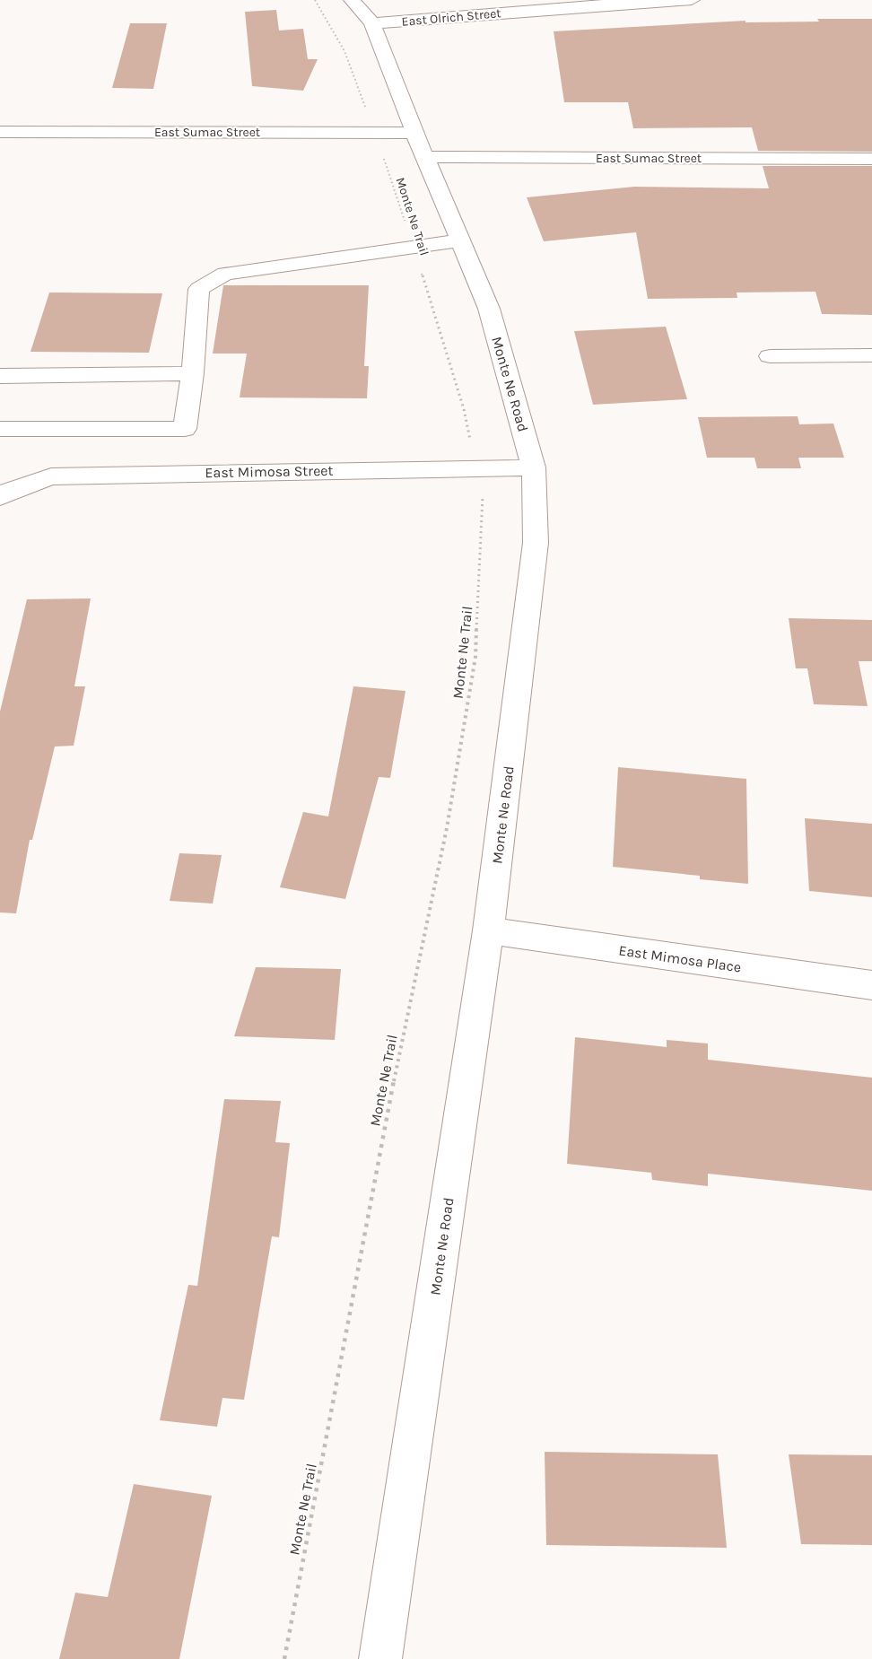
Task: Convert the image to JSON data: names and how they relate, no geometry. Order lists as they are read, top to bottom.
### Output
{
  "streets": {
    "street": [
      "East Olrich Street",
      "East Sumac Street",
      "Monte Ne Road",
      "East Mimosa Street",
      "East Mimosa Place"
    ],
    "path": ["Monte Ne Trail"]
  },
  "crossings": [
    ["East Olrich Street", "Monte Ne Road"],
    ["East Sumac Street", "Monte Ne Road"],
    ["Monte Ne Road", "East Mimosa Street"],
    ["Monte Ne Road", "East Mimosa Place"]
  ]
}
